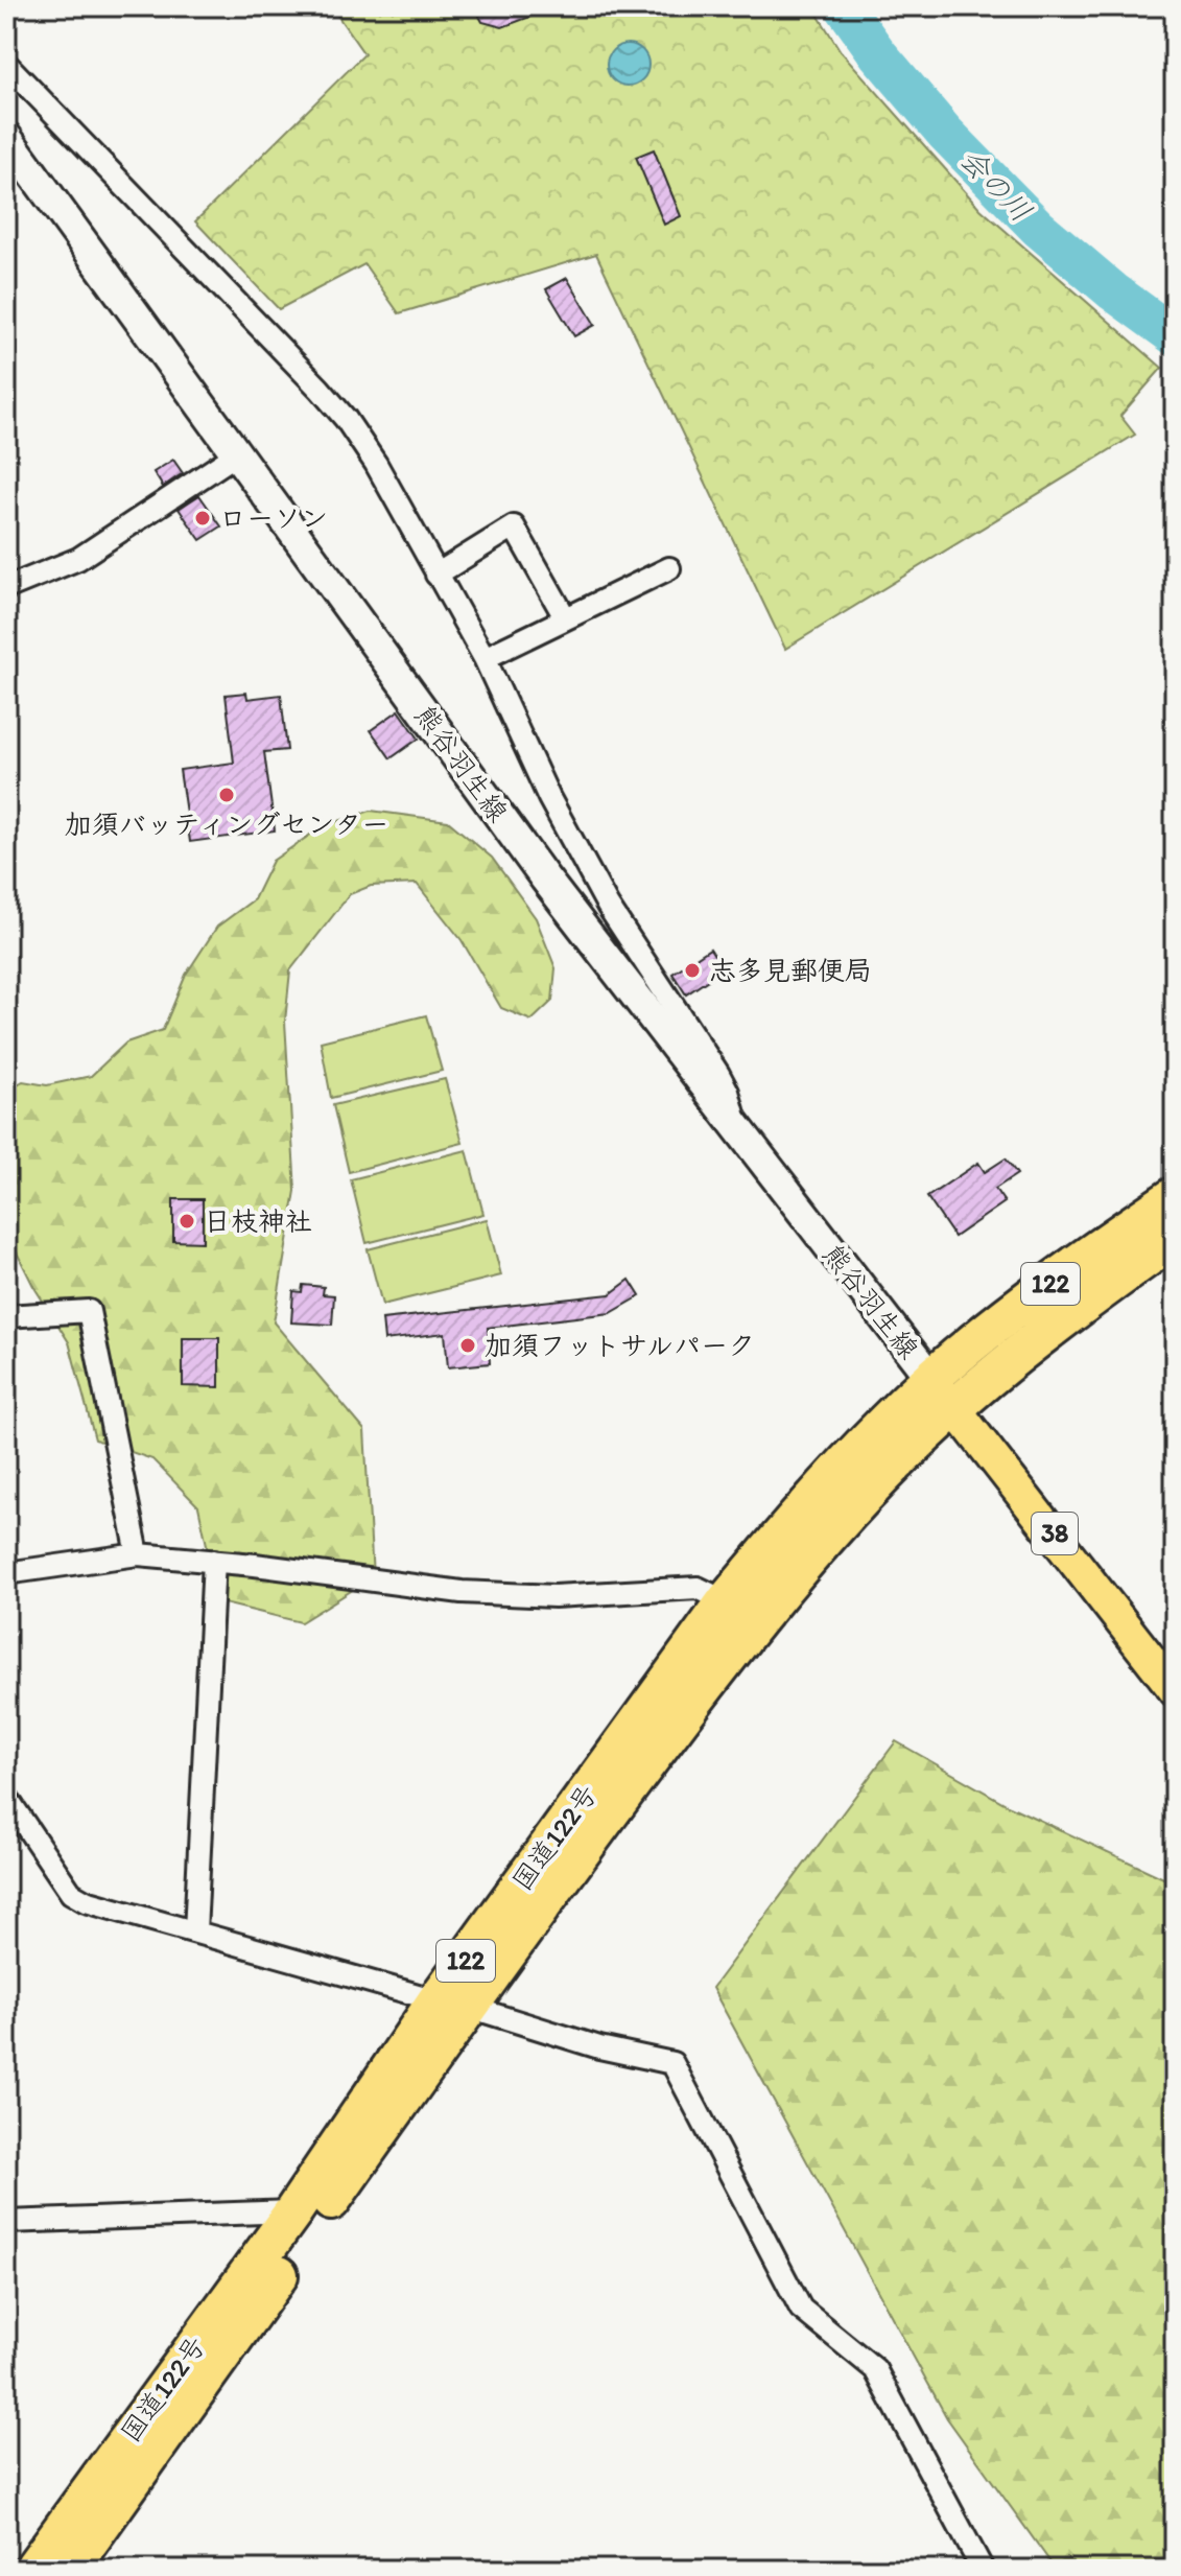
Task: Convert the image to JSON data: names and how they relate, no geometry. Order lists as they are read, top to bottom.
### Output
{
  "streets": {
    "highway": ["122", "国道122号"],
    "main road": ["熊谷羽生線", "38"]
  },
  "crossings": [
    ["熊谷羽生線", "38"],
    ["熊谷羽生線", "国道122号"],
    ["38", "国道122号"]
  ],
  "water": ["会の川"],
  "places": [
    "ローソン",
    "加須バッティングセンター",
    "志多見郵便局",
    "日枝神社",
    "加須フットサルパーク"
  ]
}
